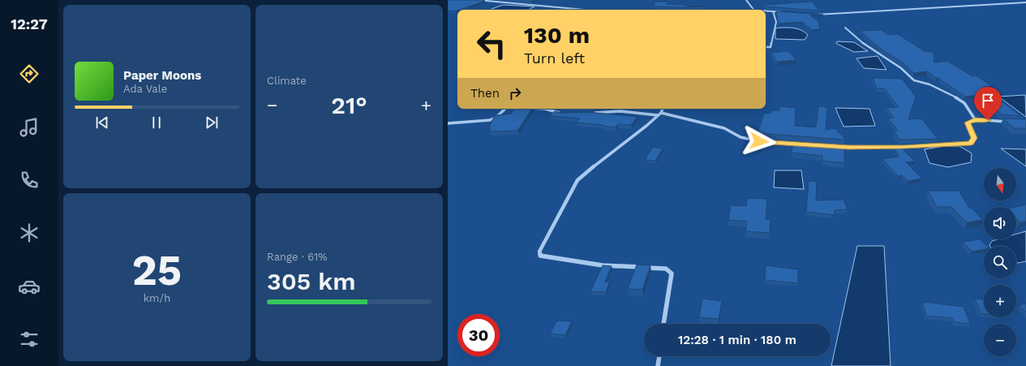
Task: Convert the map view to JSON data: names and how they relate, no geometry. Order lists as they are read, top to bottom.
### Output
{
  "north": "bottom",
  "page": {
    "tabs": "12:27",
    "tile": [
      "Climate",
      ["25", "km/h"],
      ["Range · 61%", "305 km"]
    ],
    "turn": ["130 m", "Turn left"],
    "song": ["Paper Moons", "Ada Vale"],
    "then": "Then",
    "heat": ["−", "21°", "+"],
    "map_buttons": ["+", "−"],
    "limit": "30",
    "trip": "12:28 · 1 min · 180 m"
  }
}
